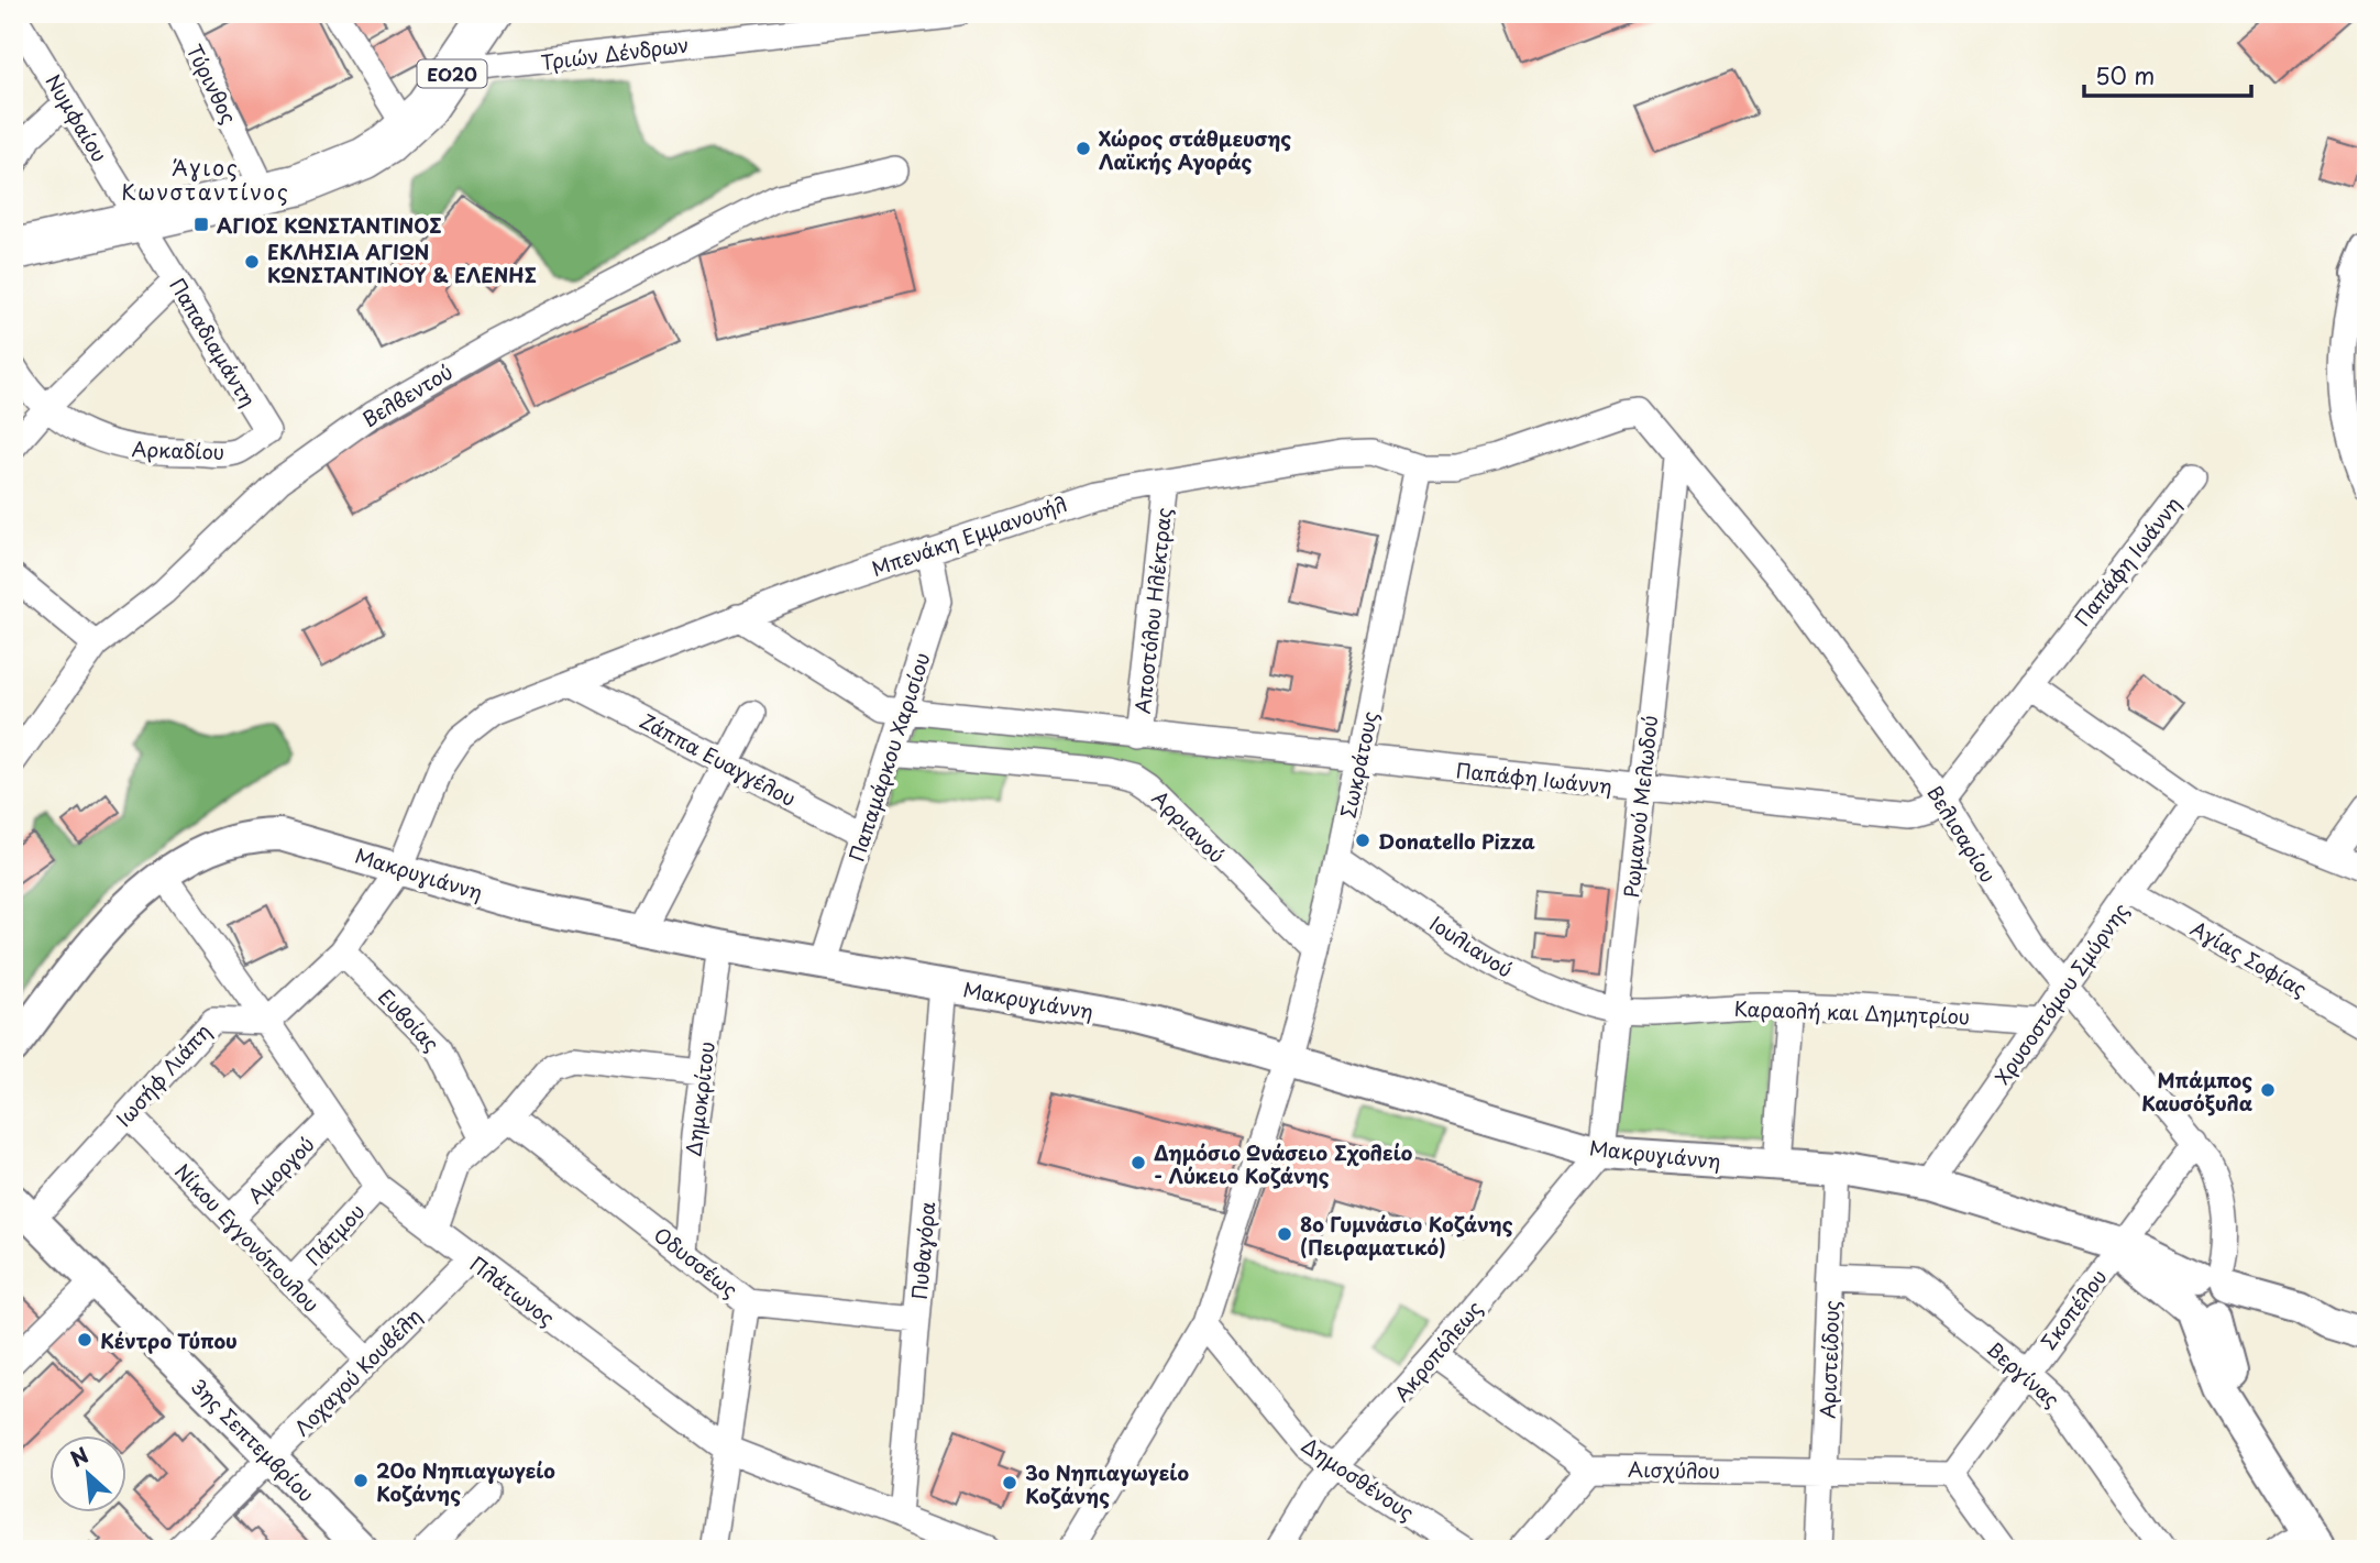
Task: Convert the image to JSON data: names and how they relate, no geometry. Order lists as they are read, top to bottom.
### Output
{
  "streets": {
    "main road": ["ΕΟ20"],
    "street": [
      "Τριών Δένδρων",
      "Τύρινθος",
      "Νυμφαίου",
      "Παπαδιαμάντη",
      "Βελβεντού",
      "Αρκαδίου",
      "Μπενάκη Εμμανουήλ",
      "Παπάφη Ιωάννη",
      "Αποστόλου Ηλέκτρας",
      "Παπαμάρκου Χαρισίου",
      "Ζάππα Ευαγγέλου",
      "Σωκράτους",
      "Ρωμανού Μελωδού",
      "Αρριανού",
      "Βελισαρίου",
      "Μακρυγιάννη",
      "Ιουλιανού",
      "Αγίας Σοφίας",
      "Χρυσοστόμου Σμύρνης",
      "Καραολή και Δημητρίου",
      "Ευβoίας",
      "Ιωσήφ Λιάπη",
      "Δημοκρίτου",
      "Αμοργού",
      "Πάτμου",
      "Νίκου Εγγονόπουλου",
      "Πυθαγόρα",
      "Οδυσσέως",
      "Πλάτωνος",
      "Σκοπέλου",
      "Ακροπόλεως",
      "Αριστείδους",
      "Λοχαγού Κουβέλη",
      "Βεργίνας",
      "3ης Σεπτεμβρίου",
      "Αισχύλου",
      "Δημοσθένους"
    ]
  },
  "crossings": [
    ["Τριών Δένδρων", "ΕΟ20"],
    ["ΕΟ20", "Τύρινθος"],
    ["ΕΟ20", "Νυμφαίου"],
    ["ΕΟ20", "Παπαδιαμάντη"],
    ["Νυμφαίου", "Παπαδιαμάντη"],
    ["Παπαδιαμάντη", "Αρκαδίου"],
    ["Μπενάκη Εμμανουήλ", "Παπάφη Ιωάννη"],
    ["Μπενάκη Εμμανουήλ", "Αποστόλου Ηλέκτρας"],
    ["Μπενάκη Εμμανουήλ", "Παπαμάρκου Χαρισίου"],
    ["Μπενάκη Εμμανουήλ", "Ζάππα Ευαγγέλου"],
    ["Μπενάκη Εμμανουήλ", "Σωκράτους"],
    ["Μπενάκη Εμμανουήλ", "Βελισαρίου"],
    ["Μπενάκη Εμμανουήλ", "Μακρυγιάννη"],
    ["Παπάφη Ιωάννη", "Αποστόλου Ηλέκτρας"],
    ["Παπάφη Ιωάννη", "Παπαμάρκου Χαρισίου"],
    ["Παπάφη Ιωάννη", "Σωκράτους"],
    ["Παπάφη Ιωάννη", "Ρωμανού Μελωδού"],
    ["Παπάφη Ιωάννη", "Βελισαρίου"],
    ["Παπαμάρκου Χαρισίου", "Ζάππα Ευαγγέλου"],
    ["Παπαμάρκου Χαρισίου", "Αρριανού"],
    ["Παπαμάρκου Χαρισίου", "Μακρυγιάννη"],
    ["Σωκράτους", "Αρριανού"],
    ["Σωκράτους", "Μακρυγιάννη"],
    ["Σωκράτους", "Ιουλιανού"],
    ["Σωκράτους", "Δημοσθένους"],
    ["Ρωμανού Μελωδού", "Βελισαρίου"],
    ["Ρωμανού Μελωδού", "Μακρυγιάννη"],
    ["Ρωμανού Μελωδού", "Ιουλιανού"],
    ["Ρωμανού Μελωδού", "Καραολή και Δημητρίου"],
    ["Ρωμανού Μελωδού", "Ακροπόλεως"],
    ["Βελισαρίου", "Μακρυγιάννη"],
    ["Βελισαρίου", "Χρυσοστόμου Σμύρνης"],
    ["Βελισαρίου", "Σκοπέλου"],
    ["Μακρυγιάννη", "Χρυσοστόμου Σμύρνης"],
    ["Μακρυγιάννη", "Δημοκρίτου"],
    ["Μακρυγιάννη", "Πυθαγόρα"],
    ["Μακρυγιάννη", "Πλάτωνος"],
    ["Μακρυγιάννη", "Σκοπέλου"],
    ["Μακρυγιάννη", "Ακροπόλεως"],
    ["Μακρυγιάννη", "Αριστείδους"],
    ["Ιουλιανού", "Καραολή και Δημητρίου"],
    ["Αγίας Σοφίας", "Χρυσοστόμου Σμύρνης"],
    ["Χρυσοστόμου Σμύρνης", "Καραολή και Δημητρίου"],
    ["Ιωσήφ Λιάπη", "Νίκου Εγγονόπουλου"],
    ["Ιωσήφ Λιάπη", "Πλάτωνος"],
    ["Ιωσήφ Λιάπη", "3ης Σεπτεμβρίου"],
    ["Δημοκρίτου", "Οδυσσέως"],
    ["Αμοργού", "Νίκου Εγγονόπουλου"],
    ["Αμοργού", "Πλάτωνος"],
    ["Πάτμου", "Νίκου Εγγονόπουλου"],
    ["Πάτμου", "Πλάτωνος"],
    ["Νίκου Εγγονόπουλου", "Λοχαγού Κουβέλη"],
    ["Πυθαγόρα", "Οδυσσέως"],
    ["Πυθαγόρα", "Πλάτωνος"],
    ["Πλάτωνος", "Λοχαγού Κουβέλη"],
    ["Σκοπέλου", "Βεργίνας"],
    ["Σκοπέλου", "Αισχύλου"],
    ["Ακροπόλεως", "Δημοσθένους"],
    ["Αριστείδους", "Βεργίνας"],
    ["Αριστείδους", "Αισχύλου"],
    ["Λοχαγού Κουβέλη", "3ης Σεπτεμβρίου"]
  ],
  "districts": ["Άγιος Κωνσταντίνος"],
  "places": {
    "other": [
      "Χώρος στάθμευσης Λαϊκής Αγοράς",
      "ΕΚΛΗΣΙΑ ΑΓΙΩΝ ΚΩΝΣΤΑΝΤΙΝΟΥ & ΕΛΕΝΗΣ",
      "Donatello Pizza",
      "Μπάμπος Καυσόξυλα",
      "Δημόσιο Ωνάσειο Σχολείο - Λύκειο Κοζάνης",
      "8ο Γυμνάσιο Κοζάνης (Πειραματικό)",
      "Κέντρο Τύπου",
      "20ο Νηπιαγωγείο Κοζάνης",
      "3ο Νηπιαγωγείο Κοζάνης"
    ],
    "transit": ["ΑΓΙΟΣ ΚΩΝΣΤΑΝΤΙΝΟΣ"]
  },
  "scale_bar": "50 m",
  "north": "top left"
}
